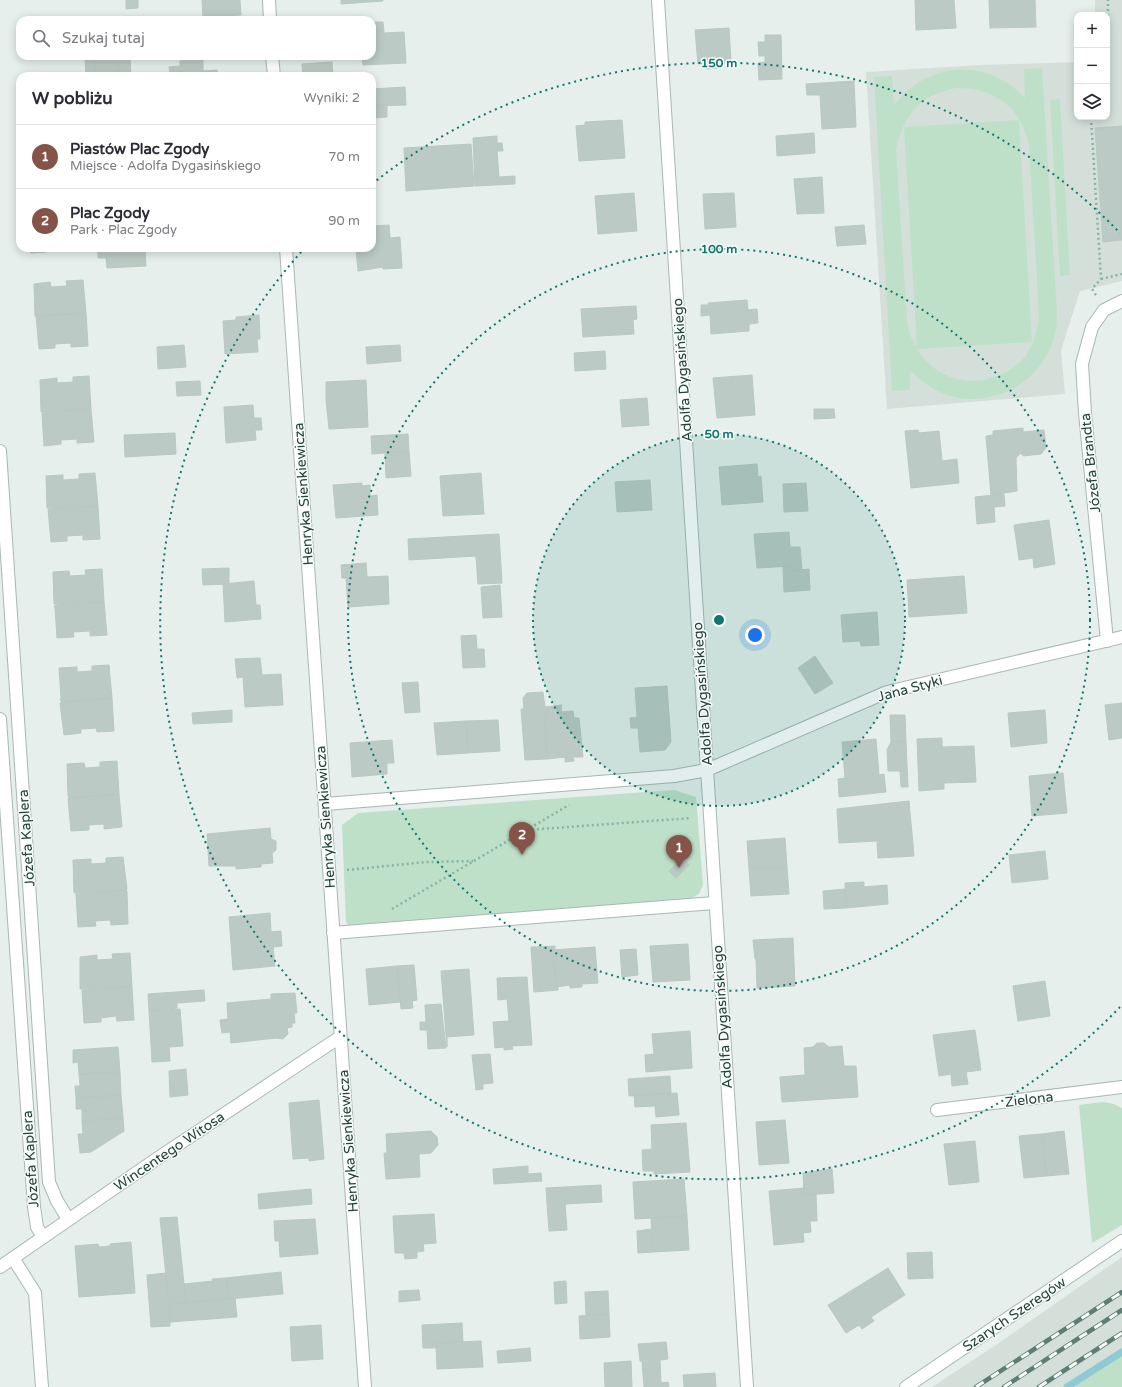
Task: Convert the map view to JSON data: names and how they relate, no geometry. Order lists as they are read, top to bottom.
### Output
{
  "streets": {
    "street": [
      "Adolfa Dygasińskiego",
      "Józefa Brandta",
      "Henryka Sienkiewicza",
      "Jana Styki",
      "Józefa Kaplera",
      "Zielona",
      "Wincentego Witosa",
      "Szarych Szeregów"
    ]
  },
  "crossings": [
    ["Adolfa Dygasińskiego", "Jana Styki"],
    ["Józefa Brandta", "Jana Styki"],
    ["Henryka Sienkiewicza", "Jana Styki"],
    ["Henryka Sienkiewicza", "Wincentego Witosa"],
    ["Józefa Kaplera", "Wincentego Witosa"]
  ],
  "page": {
    "map_buttons": ["+", "−"],
    "search": "Szukaj tutaj",
    "heading": ["W pobliżu", "Wyniki: 2"],
    "list": [
      {
        "mark": "1",
        "name": "Piastów Plac Zgody",
        "note": "Miejsce · Adolfa Dygasińskiego",
        "value": "70 m"
      },
      {
        "mark": "2",
        "name": "Plac Zgody",
        "note": "Park · Plac Zgody",
        "value": "90 m"
      }
    ],
    "pins": ["2", "1"]
  },
  "rings": ["150 m", "100 m", "50 m"]
}
